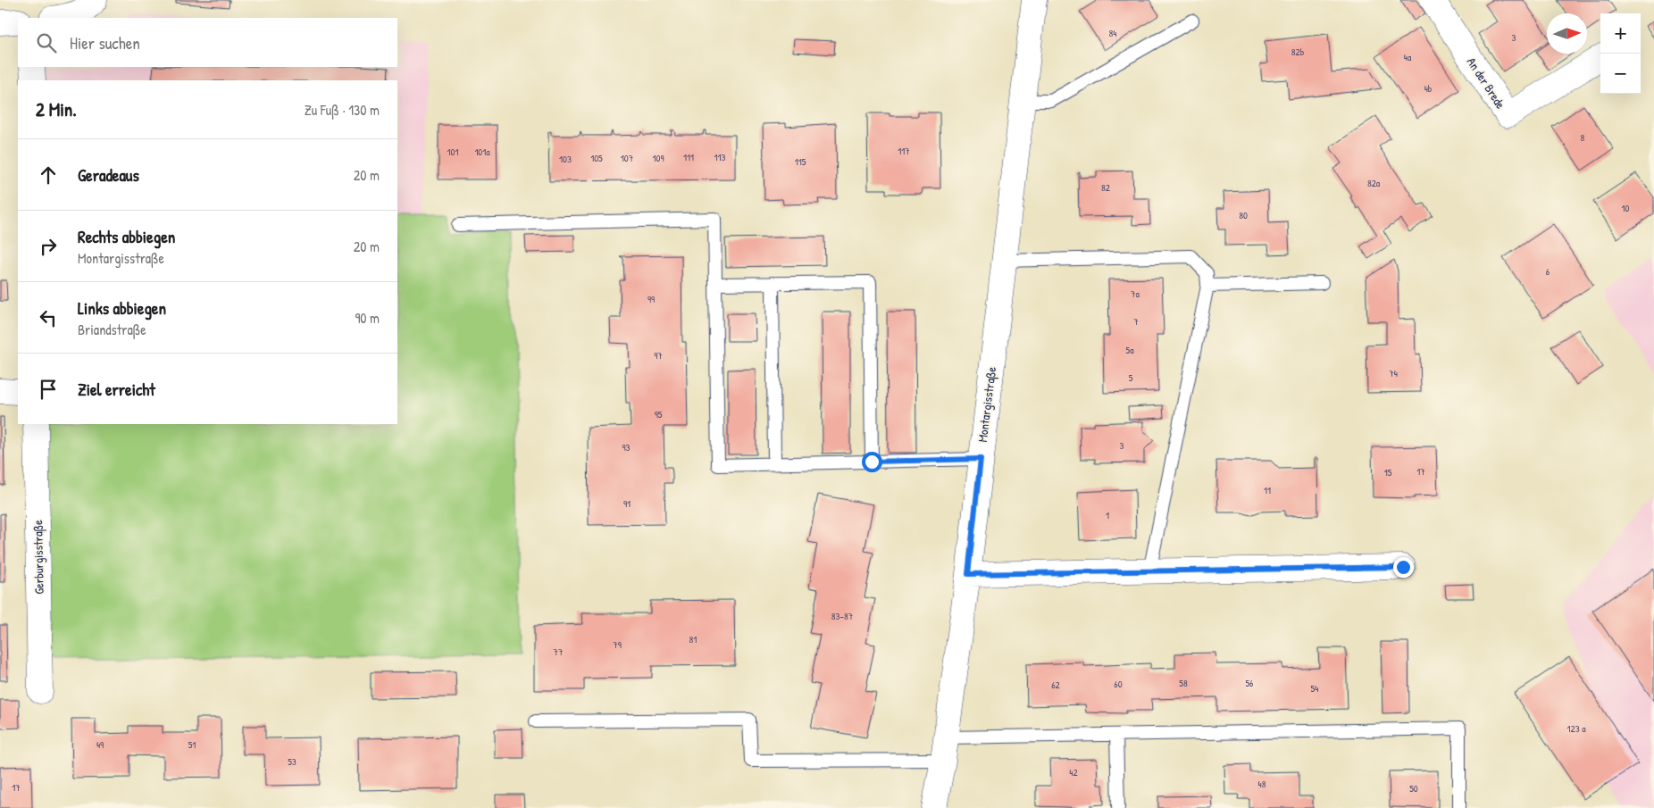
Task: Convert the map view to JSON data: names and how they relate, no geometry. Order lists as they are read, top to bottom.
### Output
{
  "streets": {
    "street": ["An der Brede", "Montargisstraße", "Gerburgisstraße"]
  },
  "house_numbers": [
    "84",
    "3",
    "82b",
    "4a",
    "4b",
    "8",
    "117",
    "101",
    "101a",
    "111",
    "113",
    "105",
    "107",
    "109",
    "103",
    "115",
    "82a",
    "82",
    "10",
    "80",
    "6",
    "7a",
    "99",
    "7",
    "5a",
    "97",
    "74",
    "5",
    "95",
    "3",
    "93",
    "17",
    "15",
    "11",
    "91",
    "1",
    "83-87",
    "81",
    "79",
    "77",
    "58",
    "56",
    "60",
    "62",
    "54",
    "123 a",
    "49",
    "51",
    "53",
    "42",
    "48",
    "17",
    "50"
  ],
  "north": "right",
  "page": {
    "map_buttons": ["+", "−"],
    "search": "Hier suchen",
    "heading": ["2 Min.", "Zu Fuß · 130 m"],
    "list": [
      ["Geradeaus", "20 m"],
      ["Rechts abbiegen", "Montargisstraße", "20 m"],
      ["Links abbiegen", "Briandstraße", "90 m"],
      "Ziel erreicht"
    ]
  }
}
